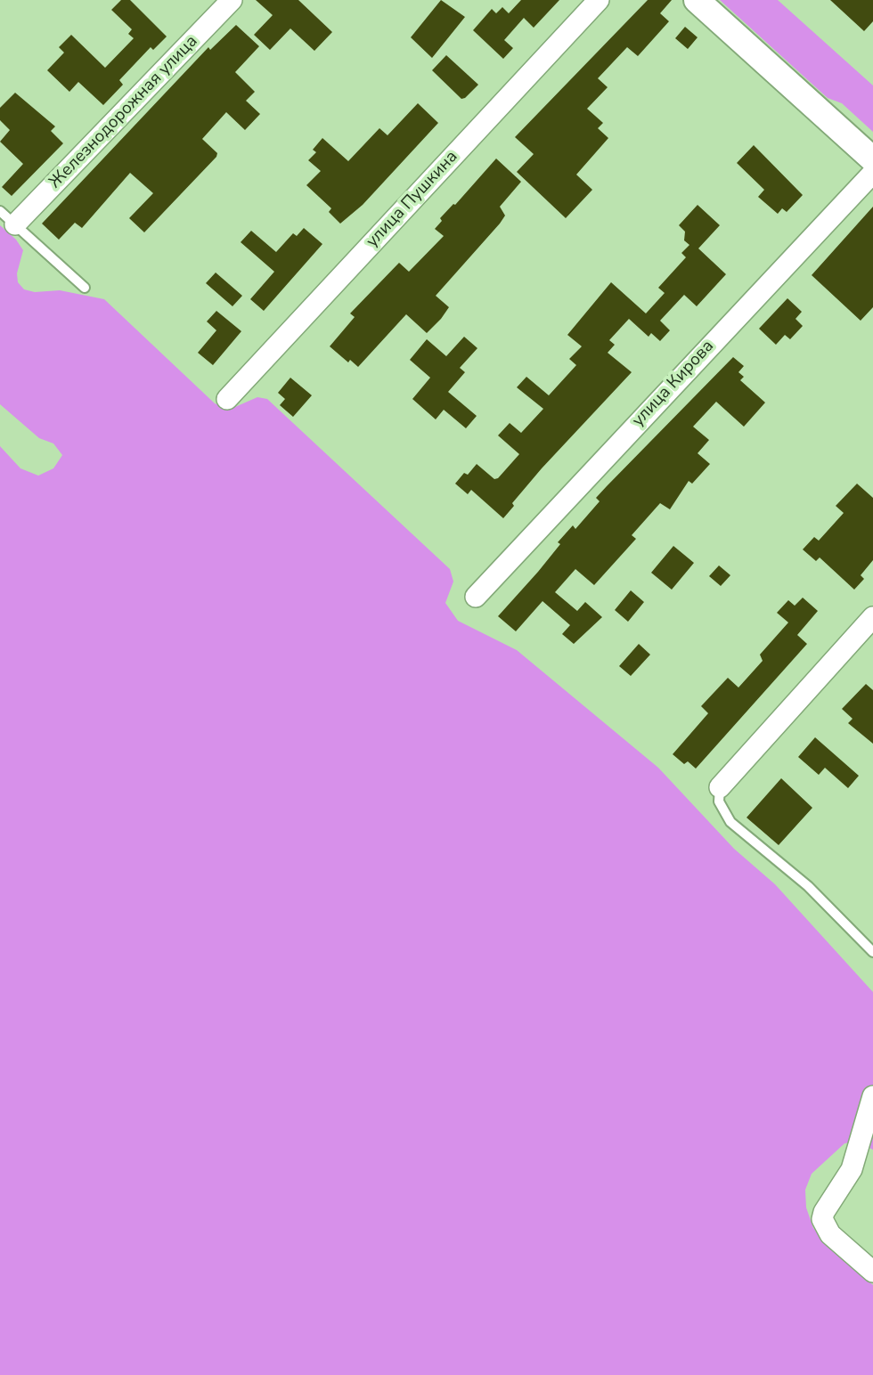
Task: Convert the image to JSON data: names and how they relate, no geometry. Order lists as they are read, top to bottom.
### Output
{
  "streets": {
    "street": ["Железнодорожная улица", "улица Пушкина", "улица Кирова"]
  }
}
